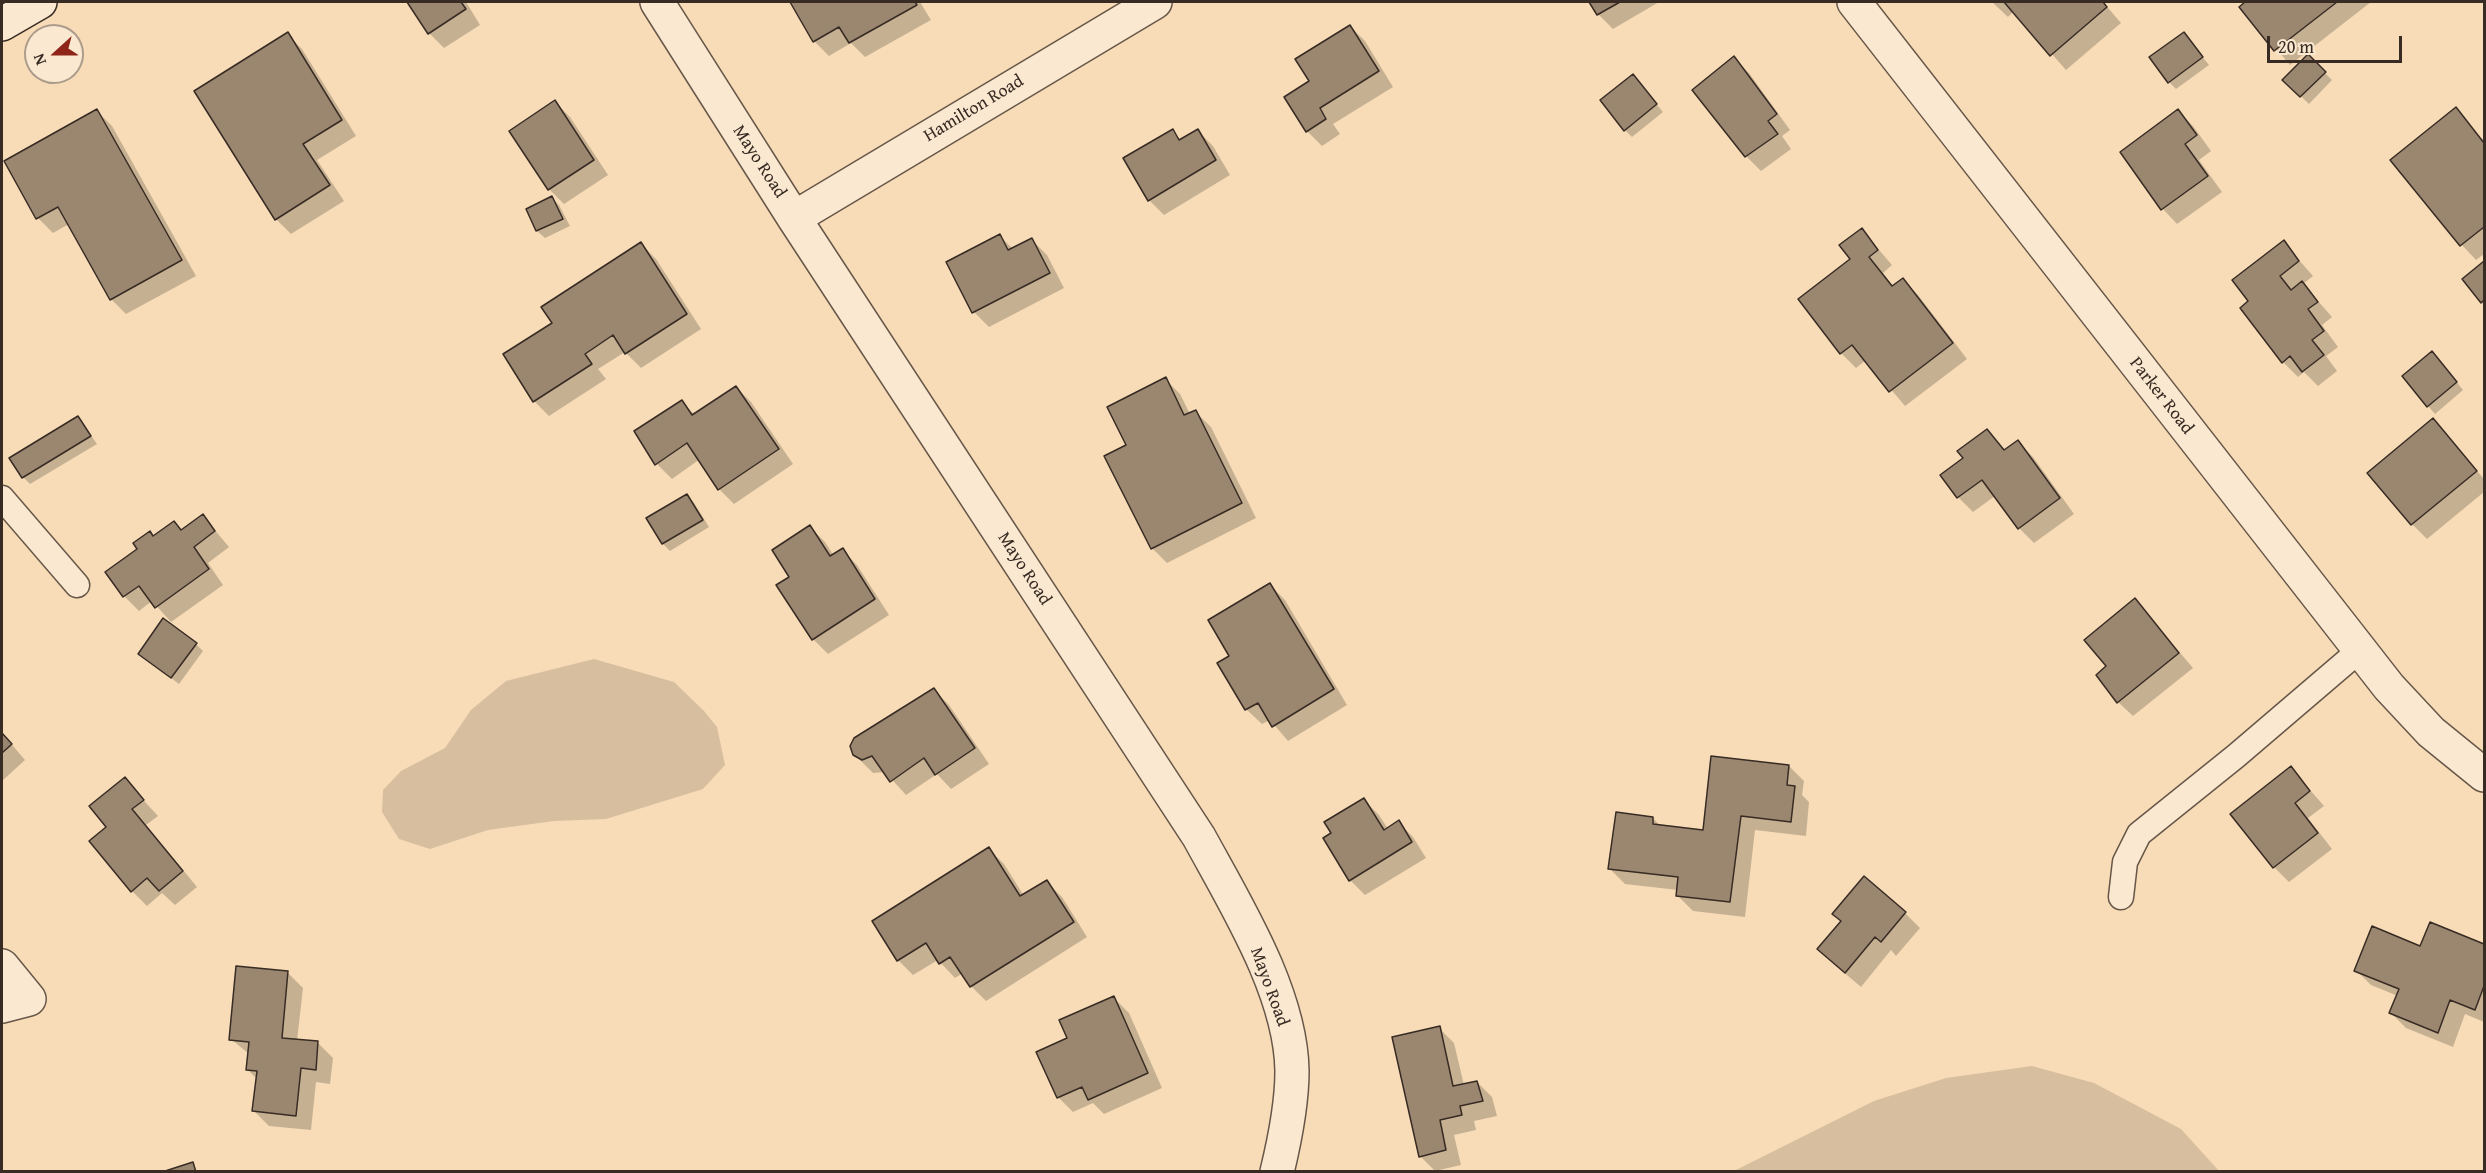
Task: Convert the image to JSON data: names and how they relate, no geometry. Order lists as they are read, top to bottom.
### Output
{
  "streets": {
    "street": ["Hamilton Road", "Mayo Road", "Parker Road"]
  },
  "crossings": [
    ["Hamilton Road", "Mayo Road"]
  ],
  "scale_bar": "20 m",
  "north": "left"
}
